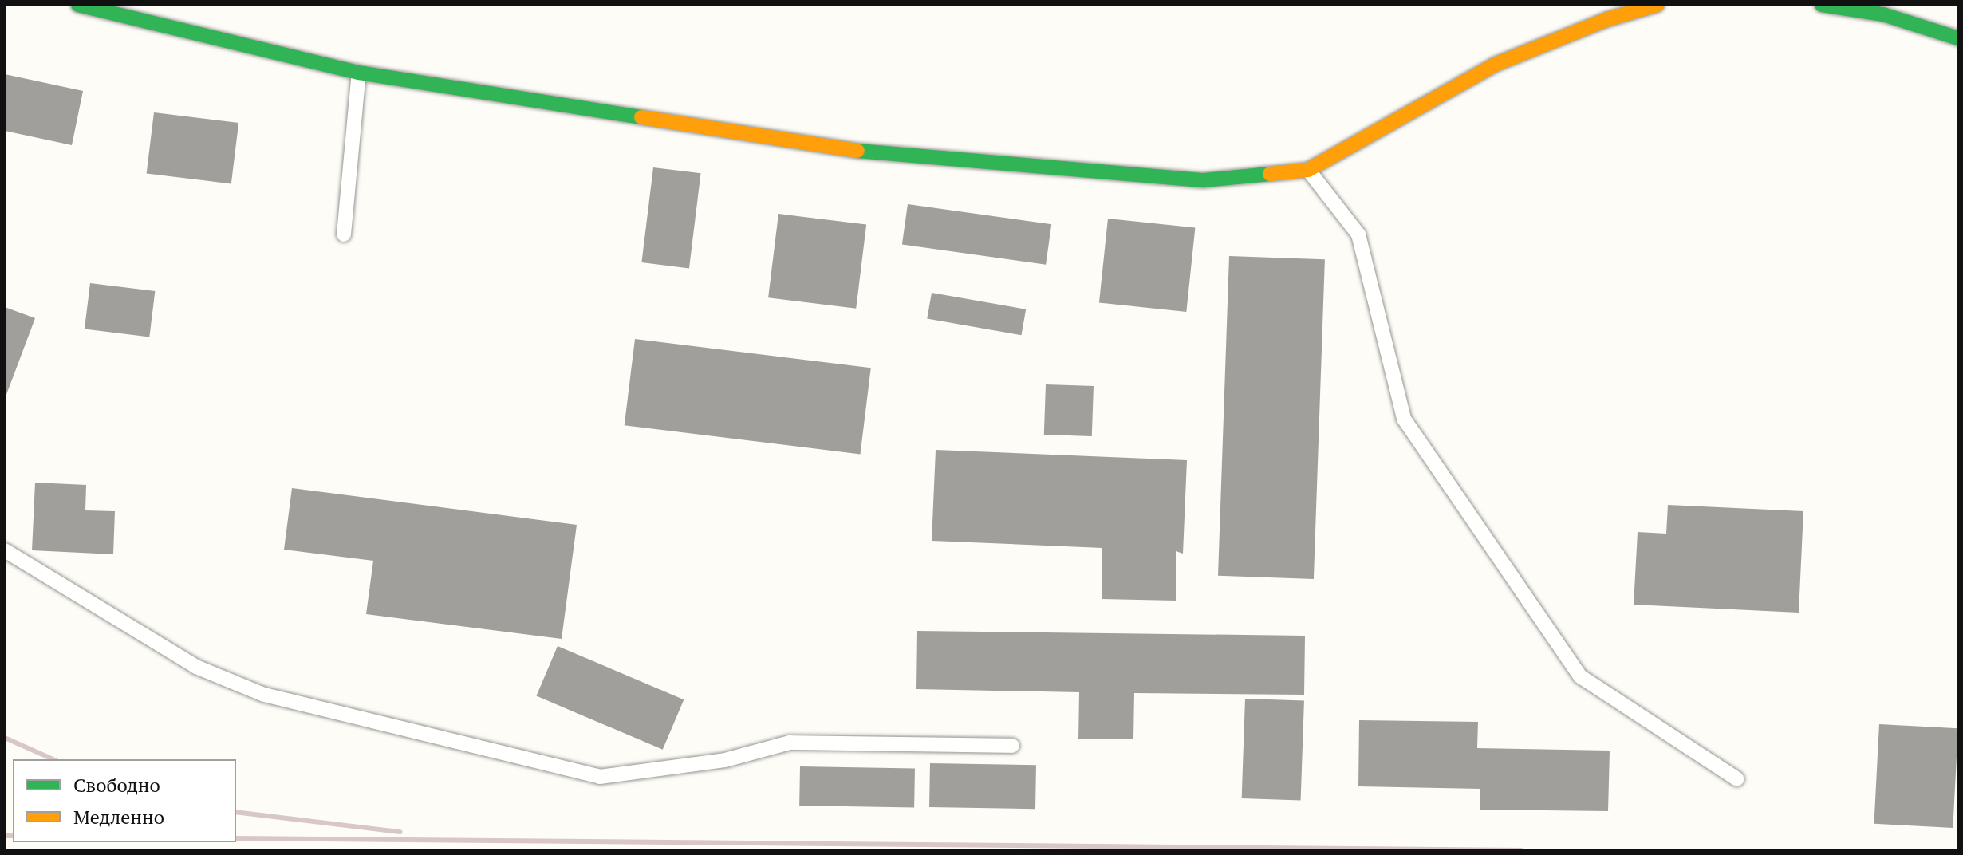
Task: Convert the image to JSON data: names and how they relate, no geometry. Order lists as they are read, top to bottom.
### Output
{
  "legend": ["Свободно", "Медленно"]
}
